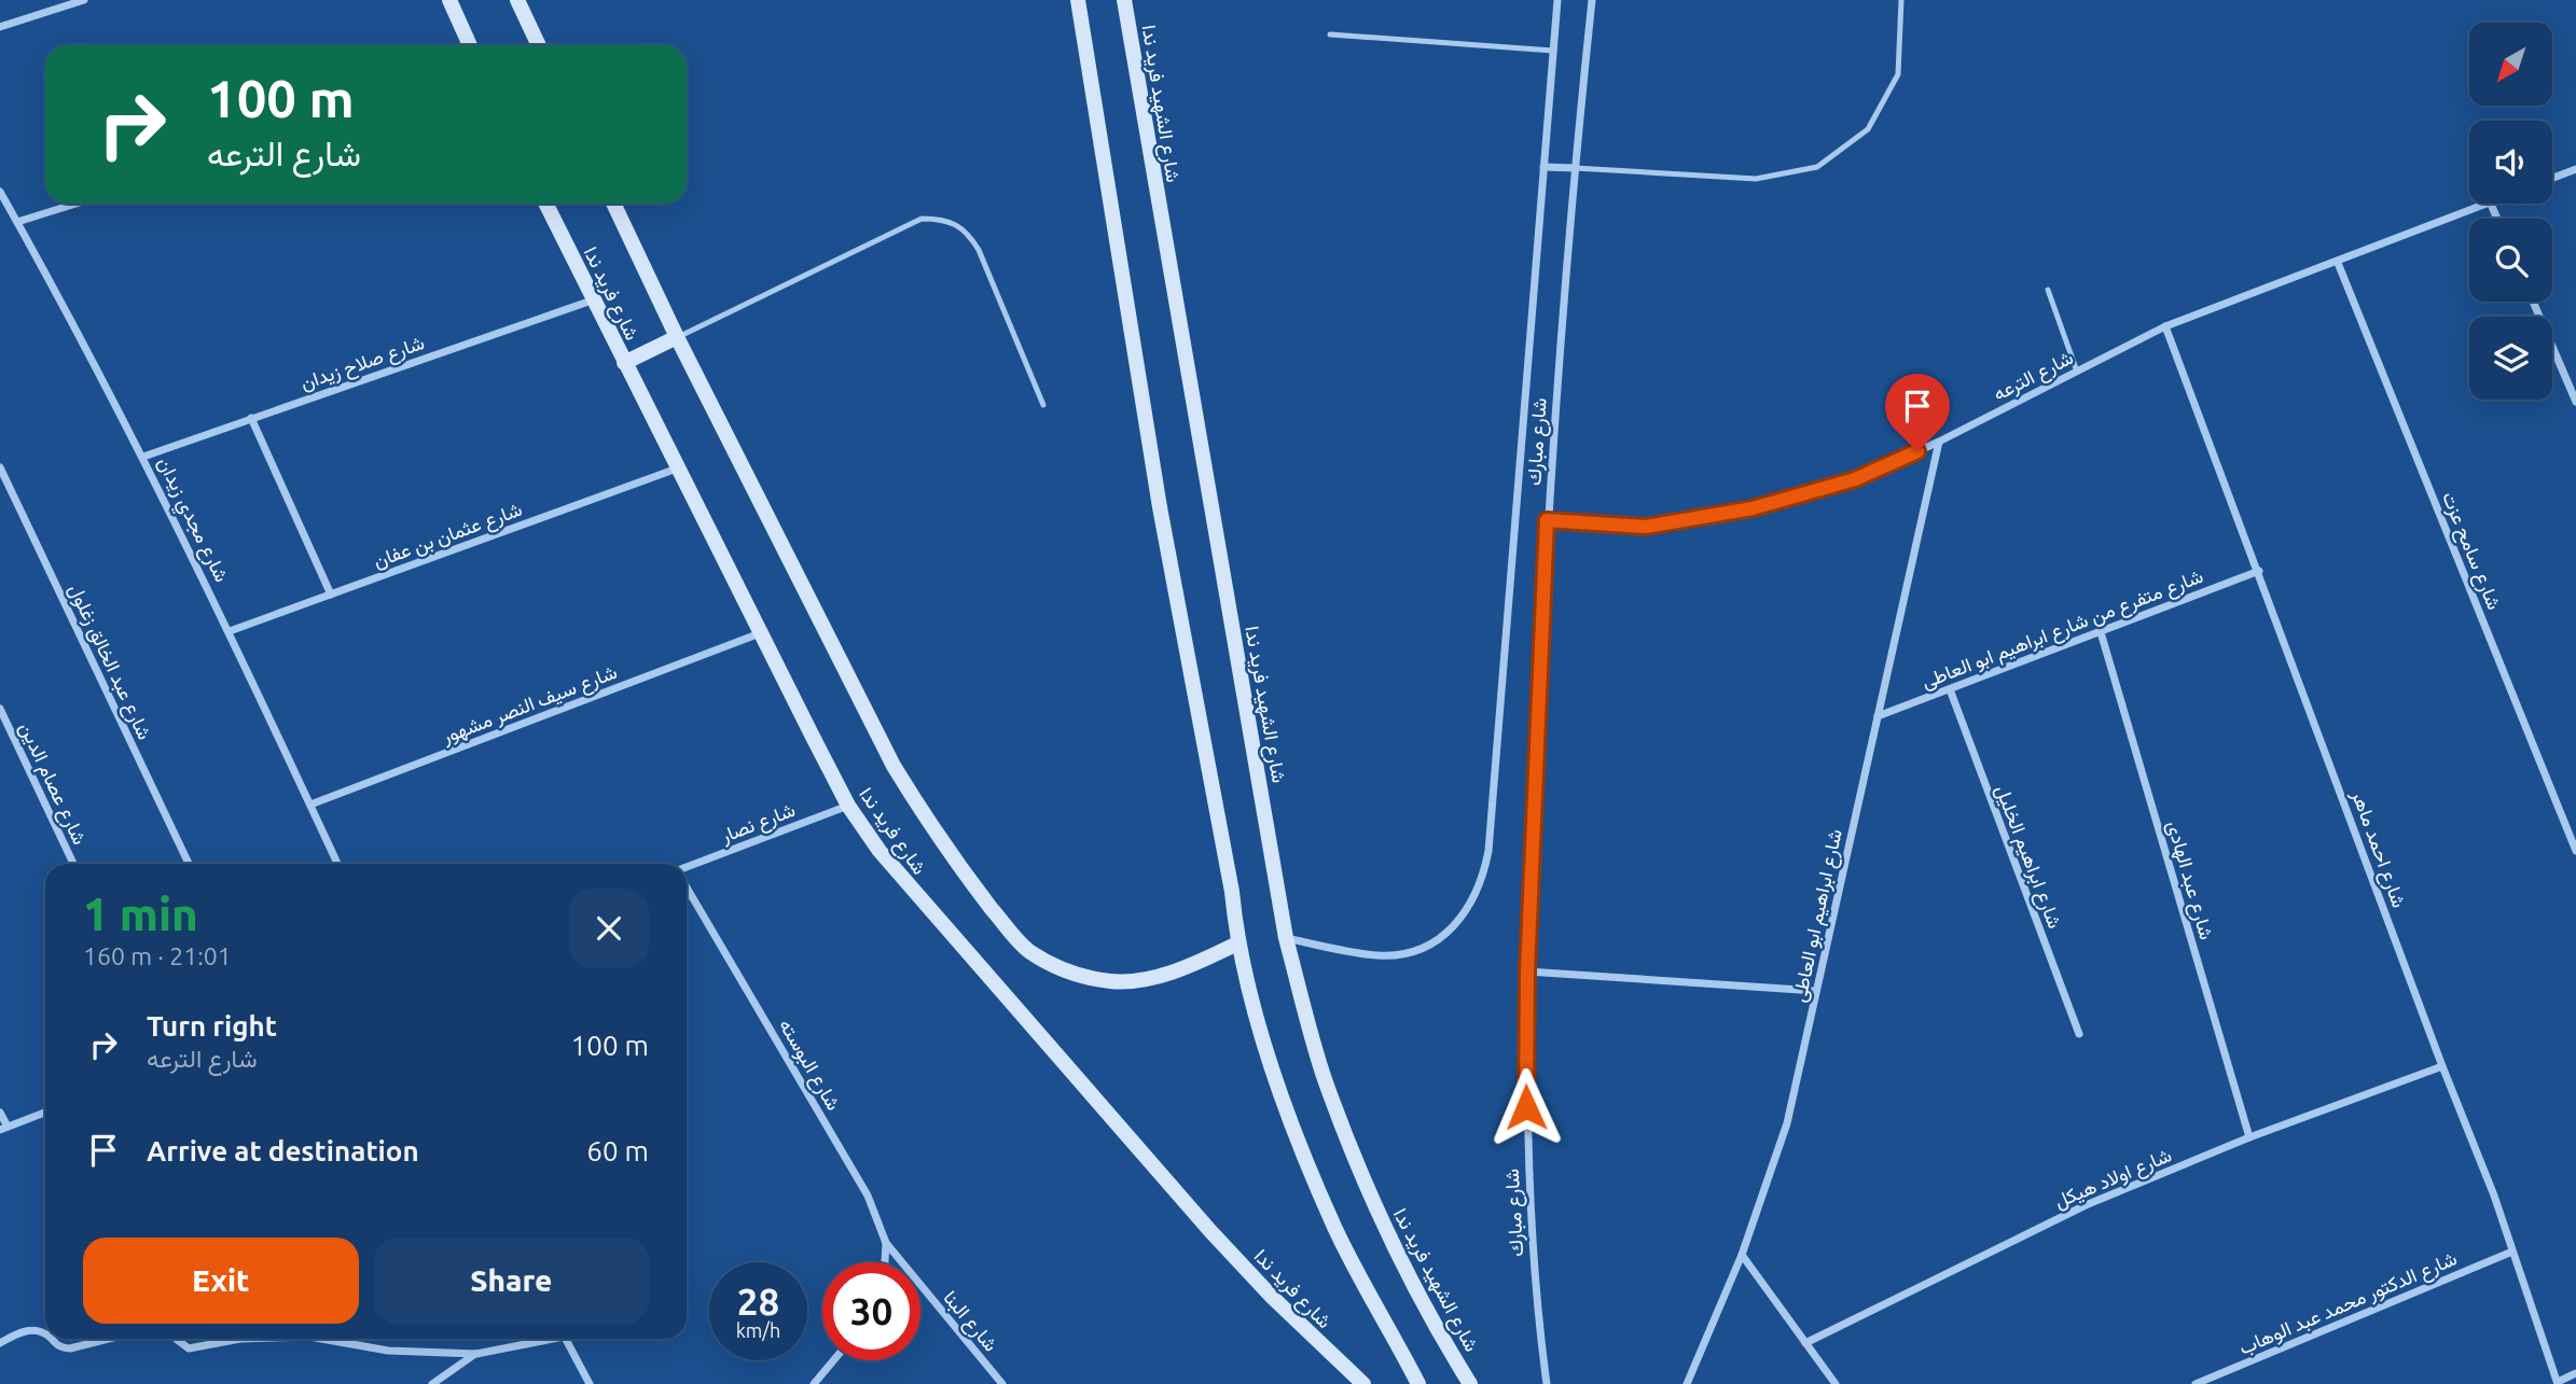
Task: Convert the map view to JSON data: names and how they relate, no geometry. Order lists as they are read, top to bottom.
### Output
{
  "streets": {
    "main road": ["شارع الشهيد فريد ندا", "شارع فريد ندا"],
    "street": [
      "شارع صلاح زيدان",
      "شارع الترعه",
      "شارع مبارك",
      "شارع مجدي زيدان",
      "شارع عثمان بن عفان",
      "شارع سامح عزت",
      "شارع متفرع من شارع ابراهيم ابو العاطى",
      "شارع عبد الخالق زغلول",
      "شارع سيف النصر مشهور",
      "شارع عصام الدين",
      "شارع نصار",
      "شارع احمد ماهر",
      "شارع ابراهيم الخليل",
      "شارع عبد الهادى",
      "شارع ابراهيم ابو العاطى",
      "شارع البوسته",
      "شارع اولاد هيكل",
      "شارع الدكتور محمد عبد الوهاب",
      "شارع البنا"
    ]
  },
  "crossings": [
    ["شارع الشهيد فريد ندا", "شارع مبارك"],
    ["شارع فريد ندا", "شارع صلاح زيدان"],
    ["شارع فريد ندا", "شارع عثمان بن عفان"],
    ["شارع فريد ندا", "شارع سيف النصر مشهور"],
    ["شارع فريد ندا", "شارع نصار"],
    ["شارع صلاح زيدان", "شارع مجدي زيدان"],
    ["شارع الترعه", "شارع مبارك"],
    ["شارع الترعه", "شارع سامح عزت"],
    ["شارع الترعه", "شارع احمد ماهر"],
    ["شارع الترعه", "شارع ابراهيم ابو العاطى"],
    ["شارع مجدي زيدان", "شارع عثمان بن عفان"],
    ["شارع مجدي زيدان", "شارع سيف النصر مشهور"],
    ["شارع متفرع من شارع ابراهيم ابو العاطى", "شارع احمد ماهر"],
    ["شارع متفرع من شارع ابراهيم ابو العاطى", "شارع ابراهيم الخليل"],
    ["شارع متفرع من شارع ابراهيم ابو العاطى", "شارع عبد الهادى"],
    ["شارع متفرع من شارع ابراهيم ابو العاطى", "شارع ابراهيم ابو العاطى"],
    ["شارع احمد ماهر", "شارع اولاد هيكل"],
    ["شارع احمد ماهر", "شارع الدكتور محمد عبد الوهاب"],
    ["شارع عبد الهادى", "شارع اولاد هيكل"],
    ["شارع البوسته", "شارع البنا"]
  ],
  "north": "bottom left",
  "page": {
    "turn": ["100 m", "شارع الترعه"],
    "heading": ["1 min", "160 m · 21:01"],
    "list": [
      {
        "name": "Turn right",
        "note": "شارع الترعه",
        "value": "100 m"
      },
      {
        "name": "Arrive at destination",
        "value": "60 m"
      }
    ],
    "buttons": ["Exit", "Share"],
    "speed": "28 km/h",
    "limit": "30"
  }
}
